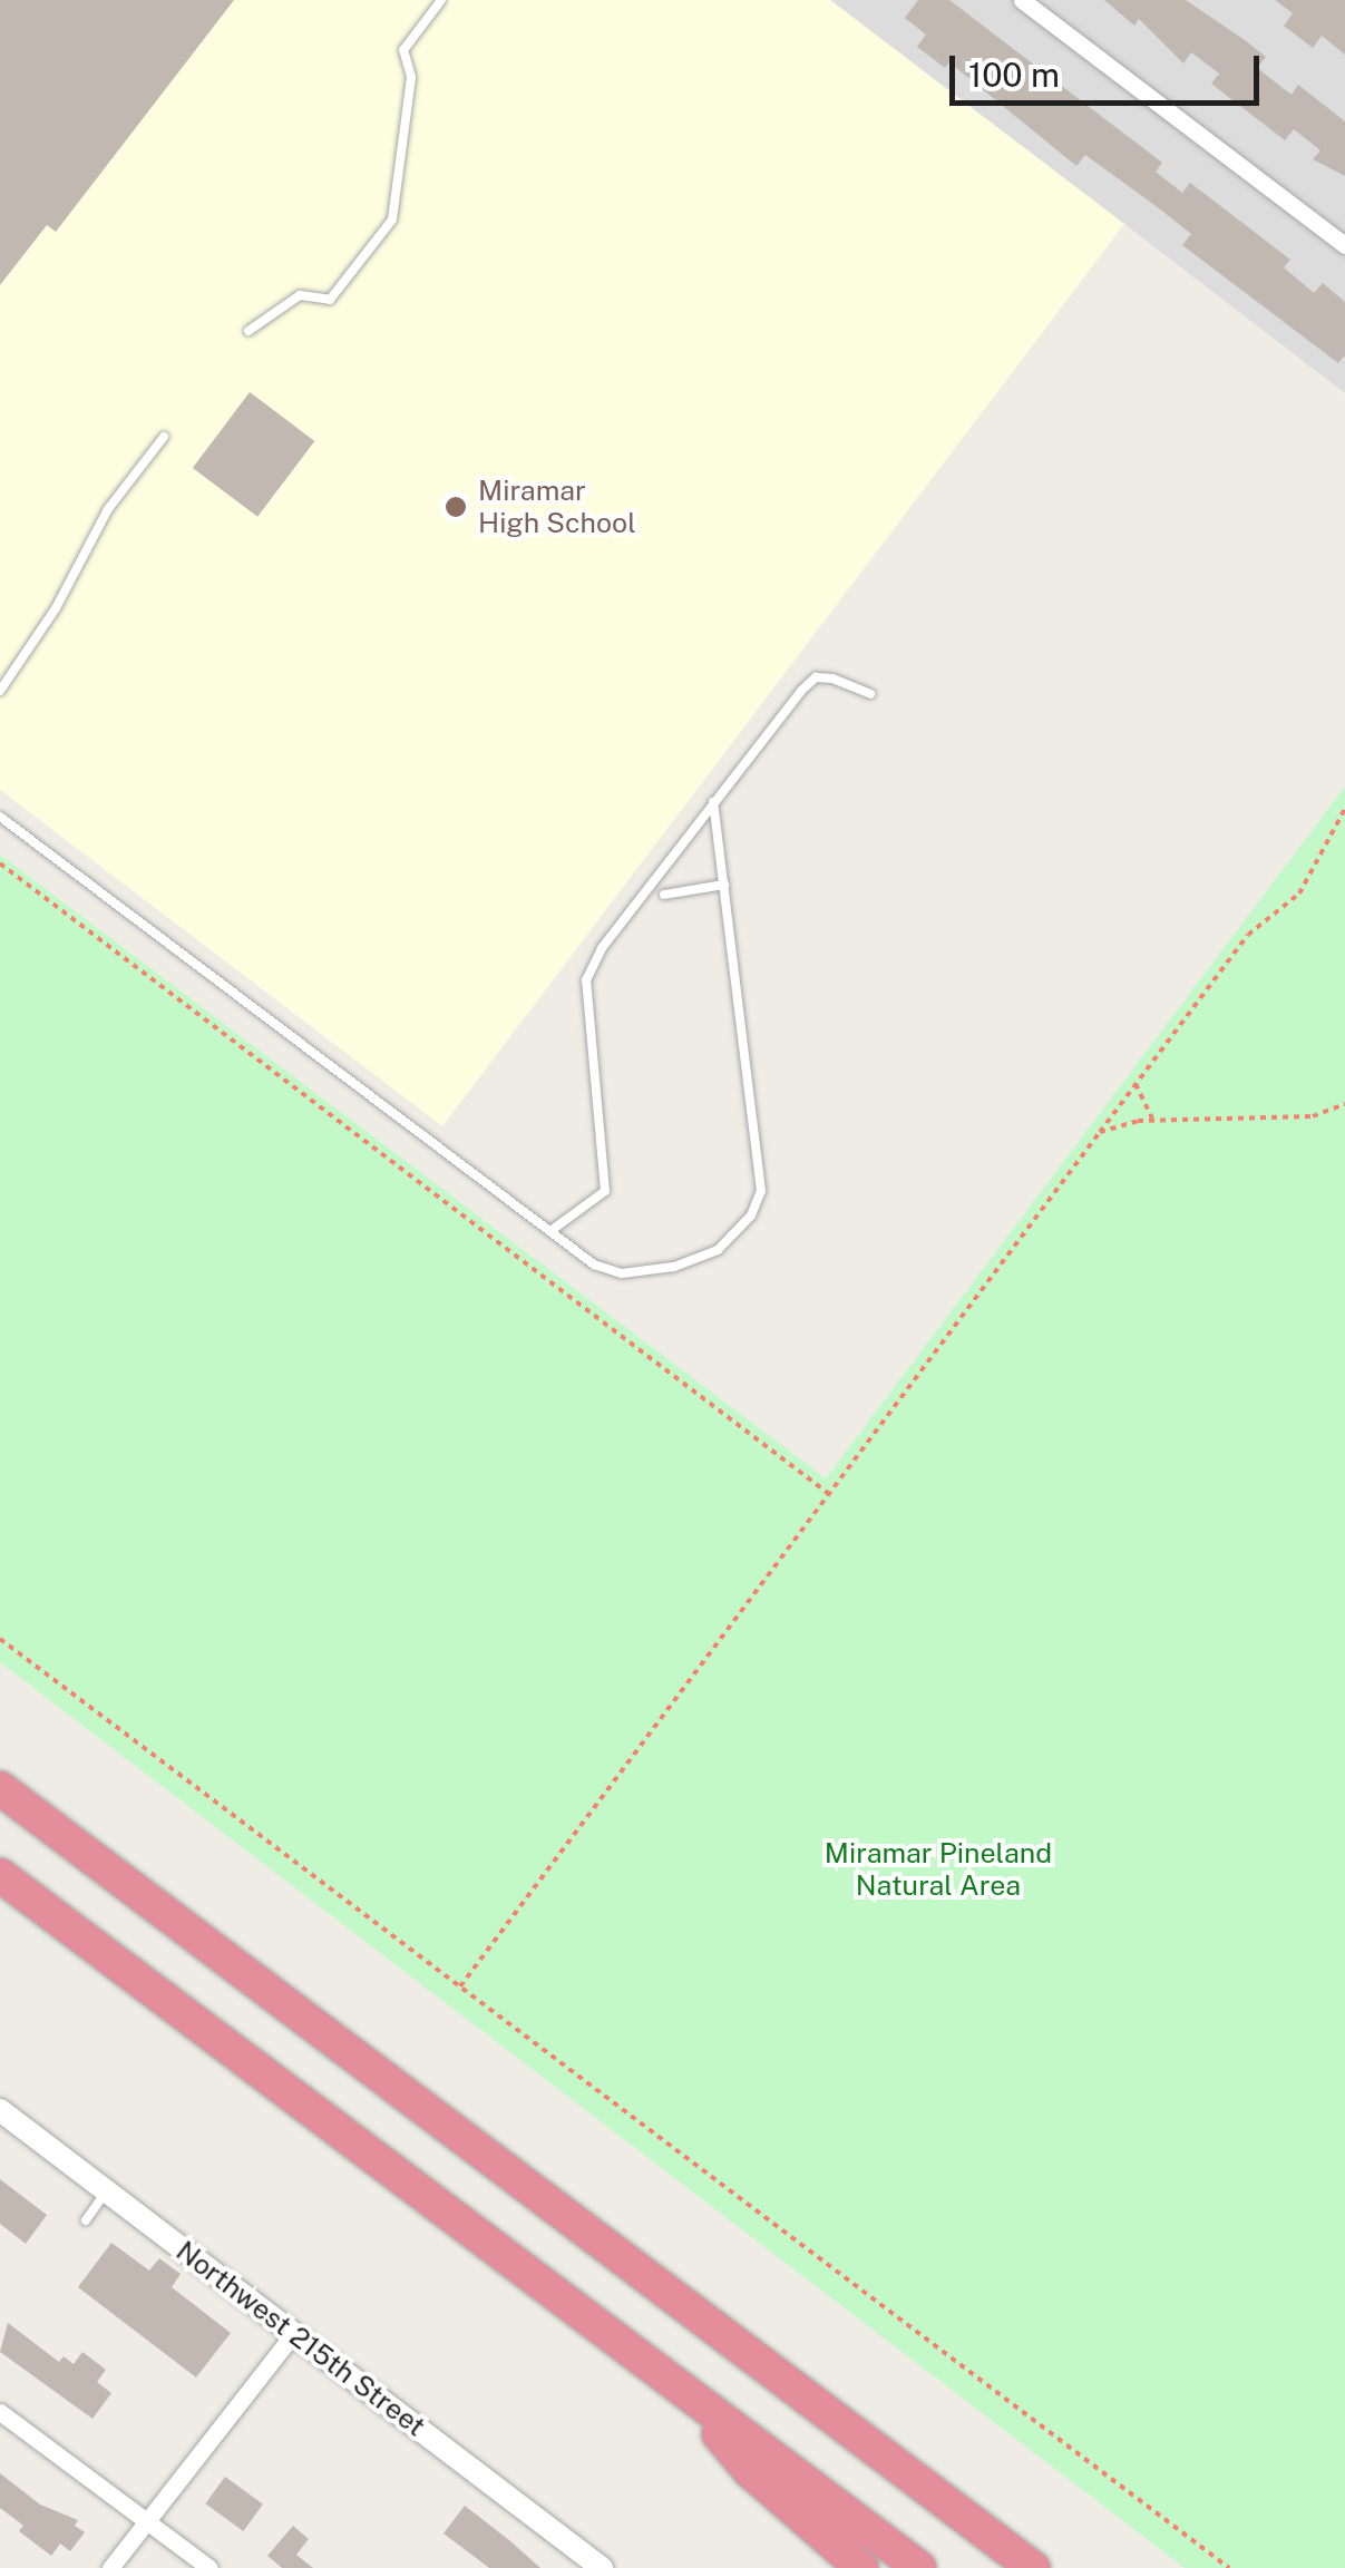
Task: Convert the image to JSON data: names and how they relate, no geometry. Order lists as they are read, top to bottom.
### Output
{
  "streets": {
    "street": ["Northwest 215th Street"]
  },
  "parks": ["Miramar Pineland Natural Area"],
  "places": ["Miramar High School"],
  "scale_bar": "100 m"
}
